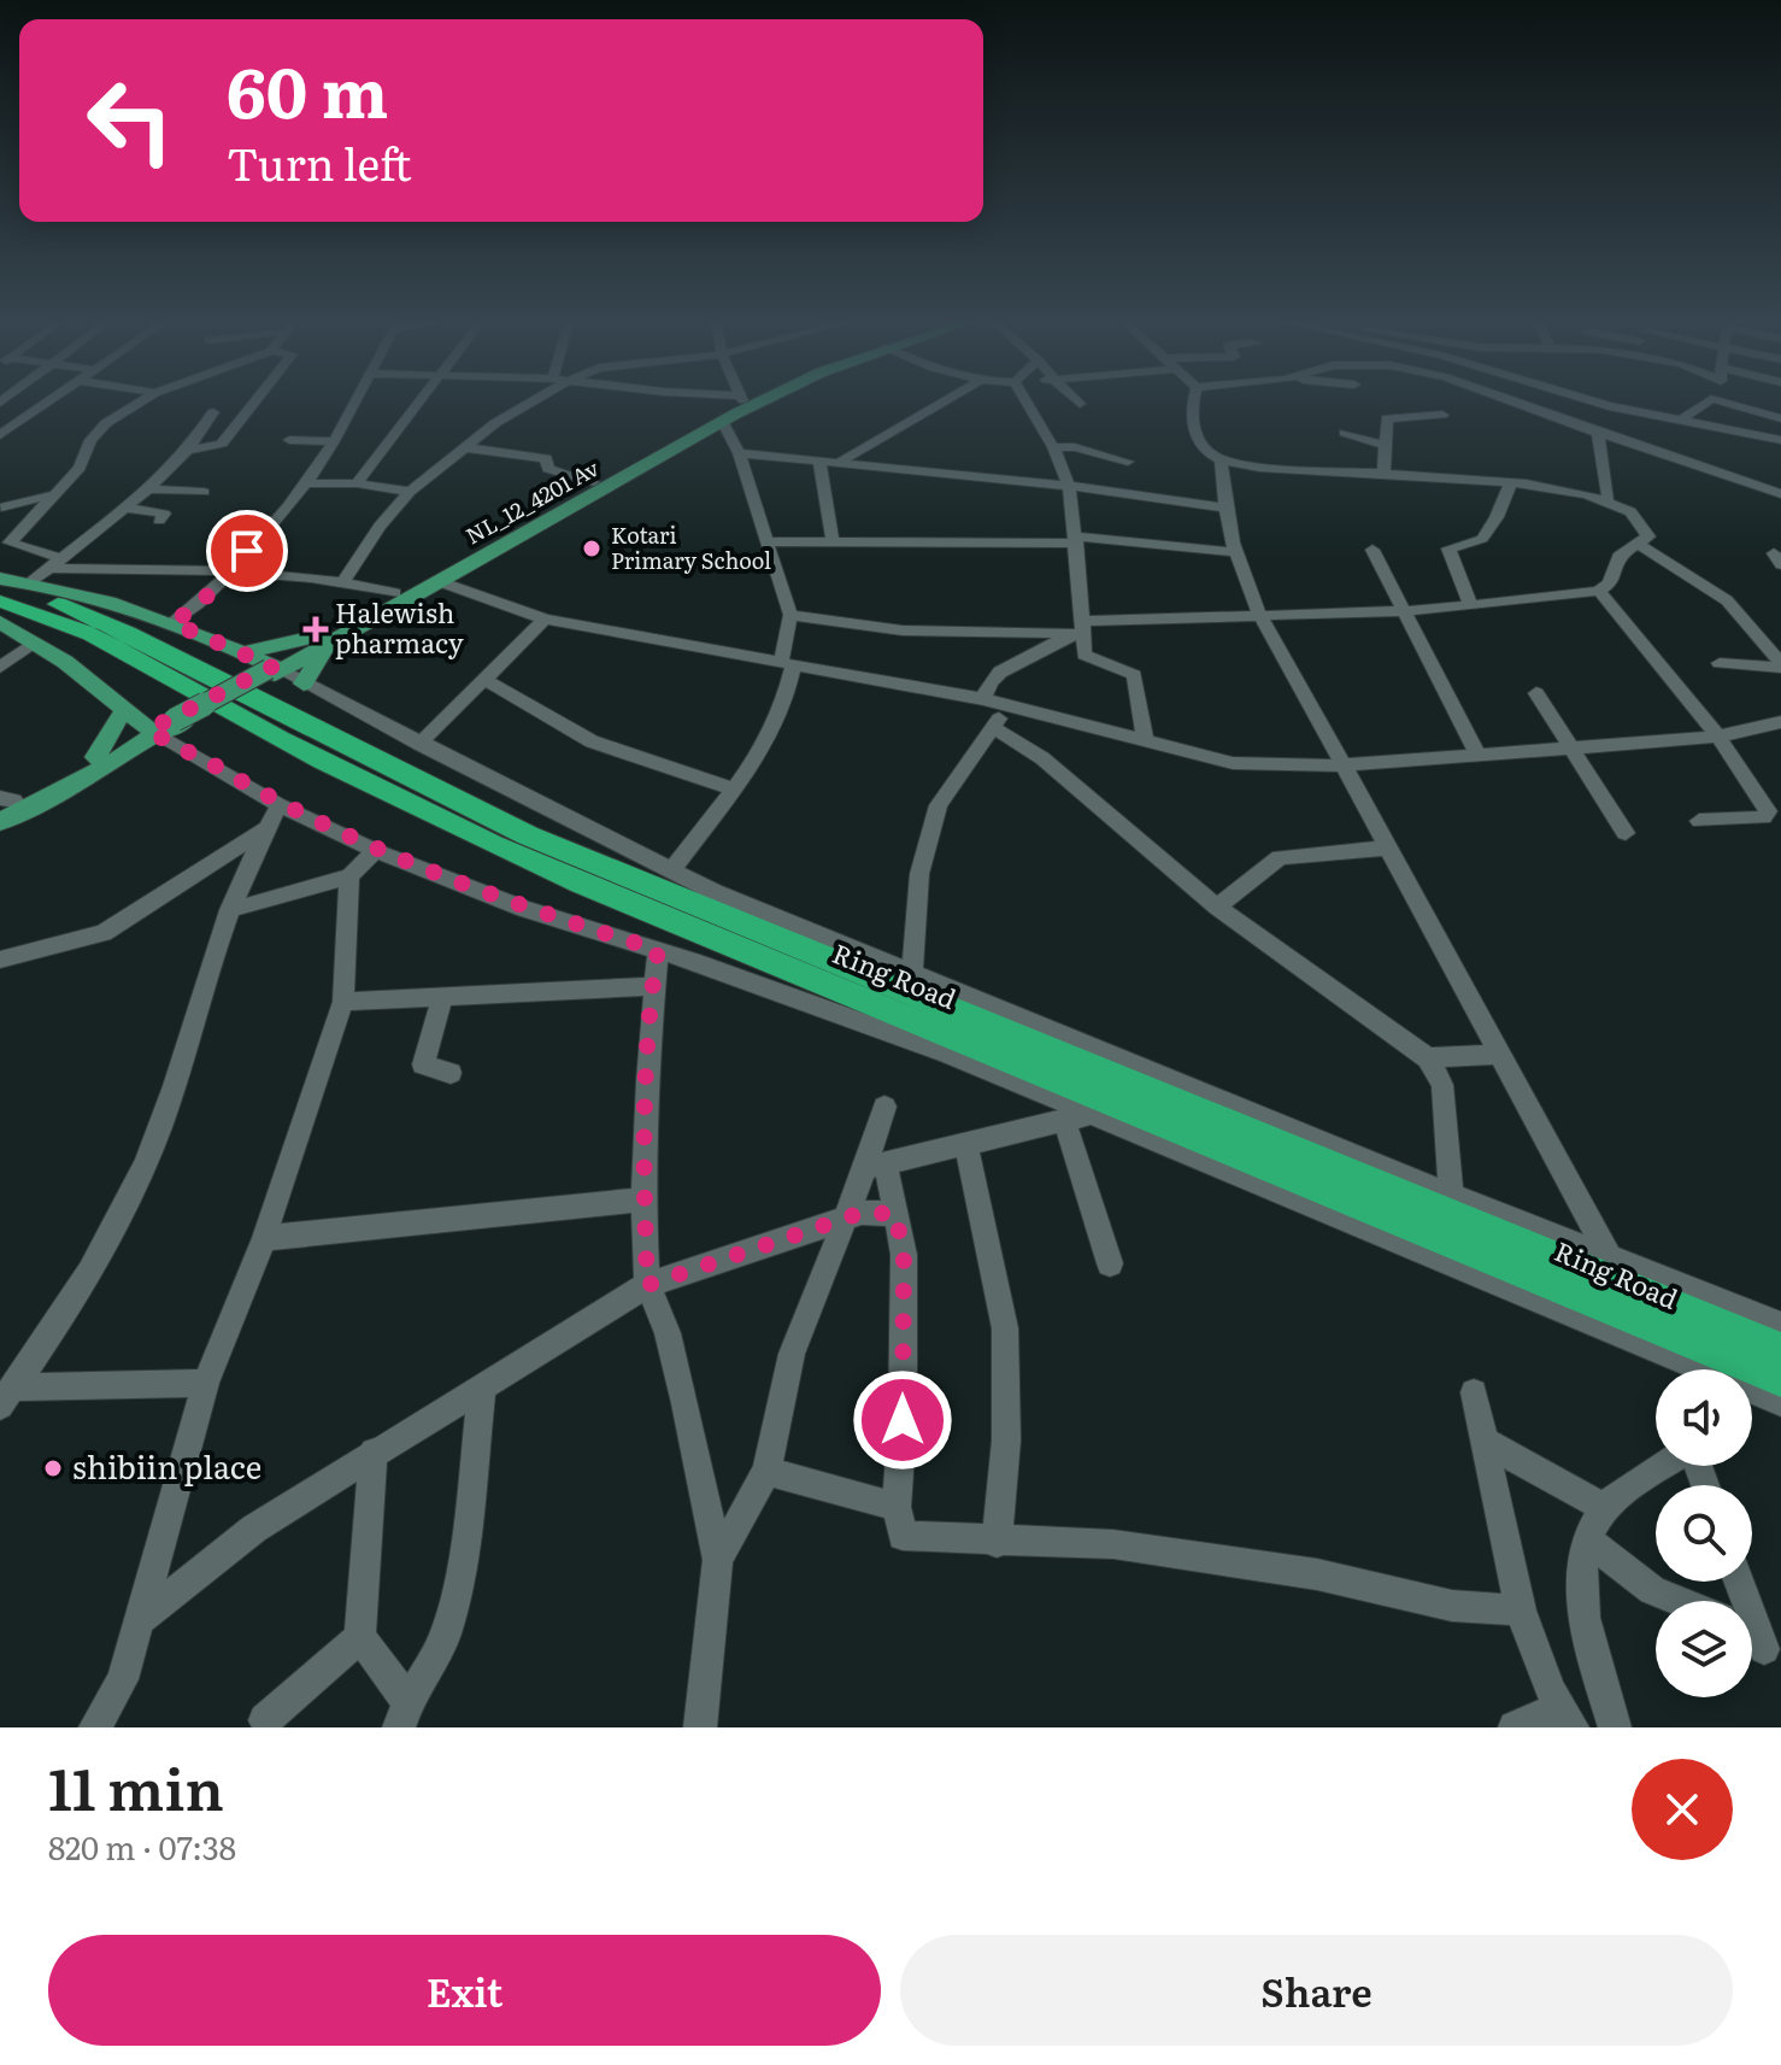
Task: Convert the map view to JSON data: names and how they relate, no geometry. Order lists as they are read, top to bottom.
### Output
{
  "streets": {
    "highway": ["Ring Road"],
    "main road": ["NL_12_4201 Av"]
  },
  "places": {
    "other": ["Kotari Primary School", "shibiin place"],
    "health": ["Halewish pharmacy"]
  },
  "page": {
    "turn": ["60 m", "Turn left"],
    "heading": ["11 min", "820 m · 07:38"],
    "buttons": ["Exit", "Share"]
  }
}
